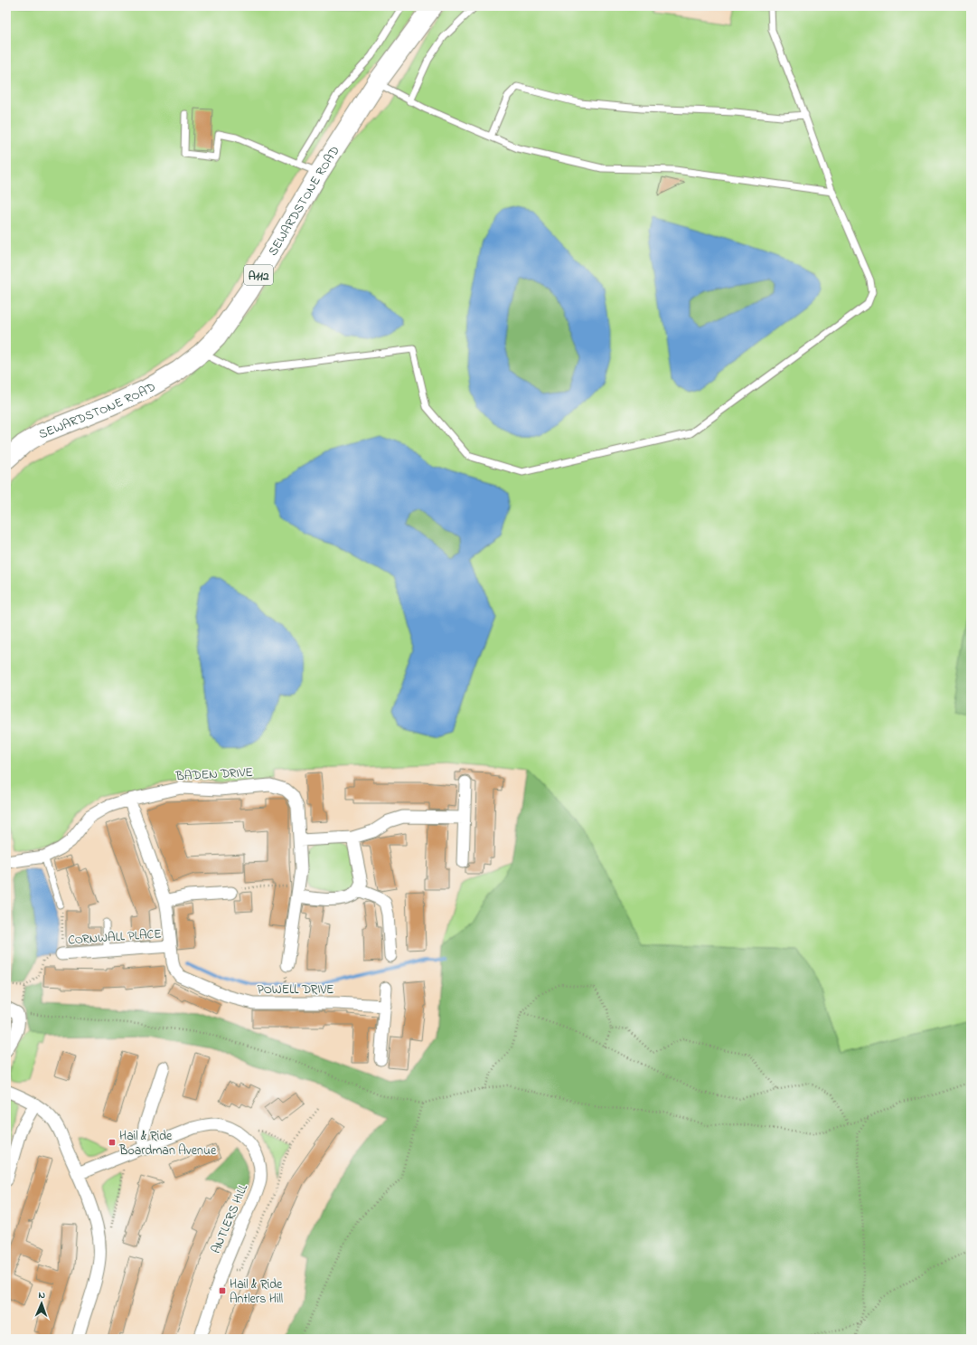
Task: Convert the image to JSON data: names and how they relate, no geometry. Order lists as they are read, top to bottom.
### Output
{
  "streets": {
    "main road": ["SEWARDSTONE ROAD", "A112"],
    "street": [
      "BADEN DRIVE",
      "CORNWALL PLACE",
      "POWELL DRIVE",
      "ANTLERS HILL"
    ]
  },
  "crossings": [
    ["BADEN DRIVE", "POWELL DRIVE"],
    ["CORNWALL PLACE", "POWELL DRIVE"]
  ],
  "places": {
    "transit": ["Hail & Ride Boardman Avenue", "Hail & Ride Antlers Hill"]
  },
  "north": "top"
}
